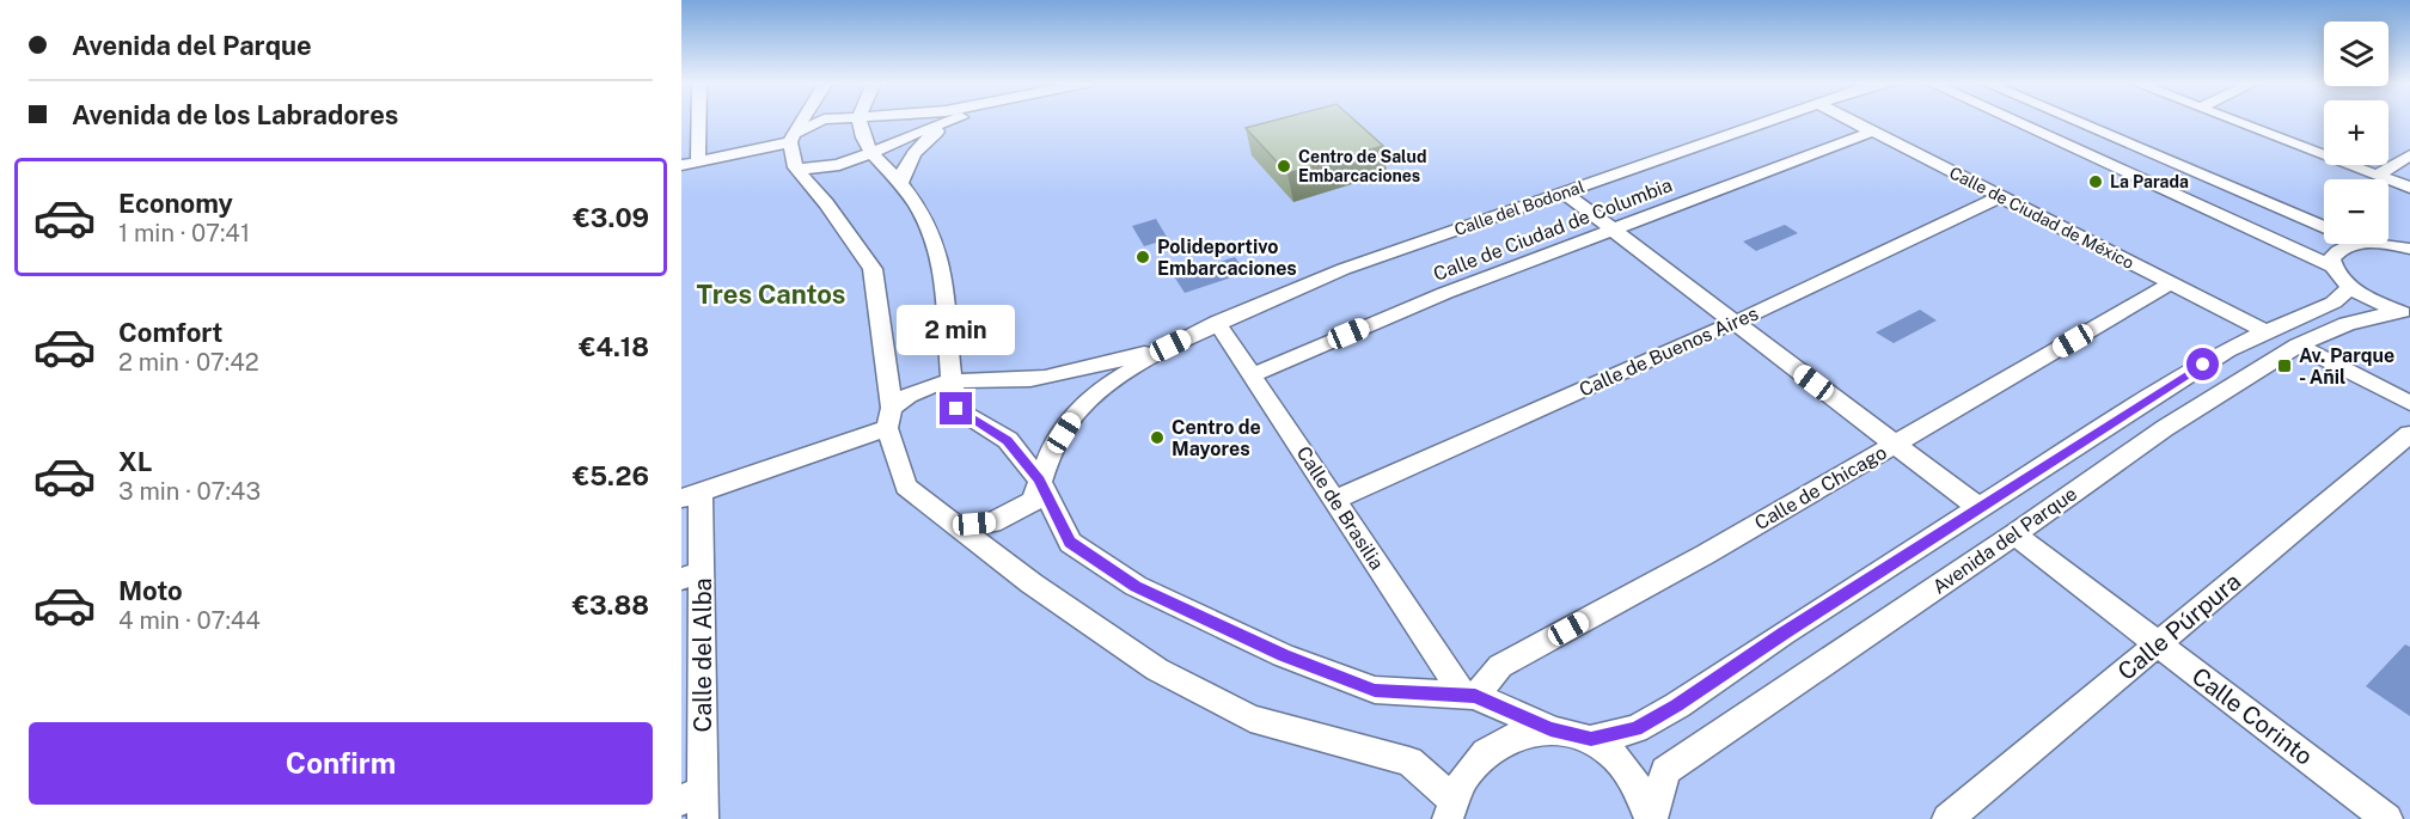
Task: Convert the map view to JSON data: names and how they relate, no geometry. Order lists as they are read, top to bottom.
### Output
{
  "streets": {
    "street": [
      "Calle del Bodonal",
      "Calle de Ciudad de México",
      "Calle de Ciudad de Columbia",
      "Calle de Buenos Aires",
      "Calle de Chicago",
      "Calle de Brasilia",
      "Avenida del Parque",
      "Calle Púrpura",
      "Calle del Alba",
      "Calle Corinto"
    ]
  },
  "crossings": [
    ["Calle del Bodonal", "Calle de Brasilia"],
    ["Calle del Bodonal", "Calle del Alba"],
    ["Calle de Ciudad de México", "Calle de Ciudad de Columbia"],
    ["Calle de Ciudad de México", "Calle de Buenos Aires"],
    ["Calle de Ciudad de México", "Calle de Chicago"],
    ["Calle de Ciudad de México", "Avenida del Parque"],
    ["Calle de Ciudad de Columbia", "Calle de Brasilia"],
    ["Calle de Buenos Aires", "Calle de Brasilia"],
    ["Calle de Chicago", "Calle de Brasilia"],
    ["Avenida del Parque", "Calle Corinto"],
    ["Calle Púrpura", "Calle Corinto"]
  ],
  "districts": ["Tres Cantos"],
  "places": {
    "other": [
      "Centro de Salud Embarcaciones",
      "La Parada",
      "Polideportivo Embarcaciones",
      "Centro de Mayores"
    ],
    "transit": ["Av. Parque - Añil"]
  },
  "page": {
    "banner": ["Avenida del Parque", "Avenida de los Labradores"],
    "map_buttons": ["+", "−"],
    "list": [
      {
        "name": "Economy",
        "note": "1 min · 07:41",
        "value": "€3.09"
      },
      {
        "name": "Comfort",
        "note": "2 min · 07:42",
        "value": "€4.18"
      },
      {
        "name": "XL",
        "note": "3 min · 07:43",
        "value": "€5.26"
      },
      {
        "name": "Moto",
        "note": "4 min · 07:44",
        "value": "€3.88"
      }
    ],
    "bubble": "2 min",
    "buttons": "Confirm"
  }
}
